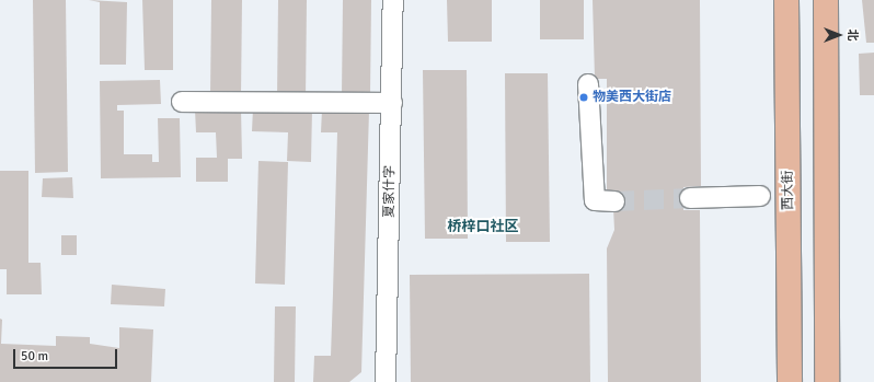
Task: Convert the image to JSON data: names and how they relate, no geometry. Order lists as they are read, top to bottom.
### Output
{
  "streets": {
    "main road": ["西大街"],
    "street": ["夏家什字"]
  },
  "districts": ["桥梓口社区"],
  "places": ["物美西大街店"],
  "scale_bar": "50 m",
  "north": "right"
}
